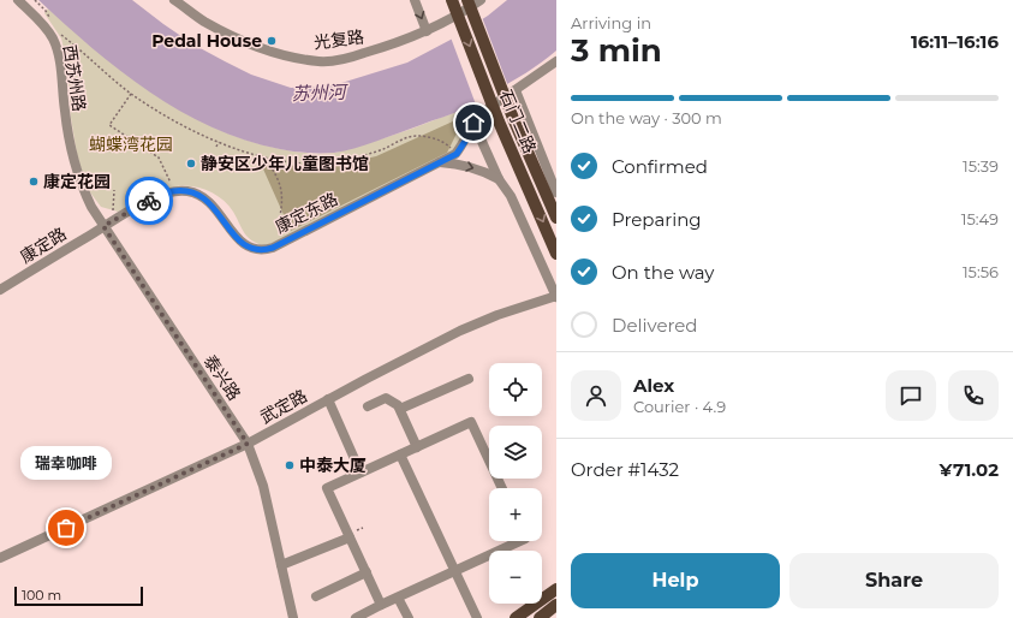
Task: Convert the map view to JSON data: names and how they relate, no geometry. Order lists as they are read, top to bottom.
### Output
{
  "streets": {
    "main road": ["石门二路"],
    "street": [
      "光复路",
      "西苏州路",
      "康定东路",
      "康定路",
      "泰兴路",
      "武定路"
    ]
  },
  "crossings": [
    ["西苏州路", "康定东路"],
    ["西苏州路", "康定路"],
    ["西苏州路", "泰兴路"],
    ["康定东路", "康定路"],
    ["康定东路", "泰兴路"],
    ["康定路", "泰兴路"],
    ["泰兴路", "武定路"]
  ],
  "water": ["苏州河"],
  "parks": ["蝴蝶湾花园"],
  "places": [
    "Pedal House",
    "静安区少年儿童图书馆",
    "康定花园",
    "中泰大厦",
    "瑞幸咖啡"
  ],
  "scale_bar": "100 m",
  "page": {
    "heading": ["3 min", "Arriving in", "16:11–16:16"],
    "panel": [
      "Alex",
      "Courier · 4.9",
      "Order #1432",
      "¥71.02"
    ],
    "bar": "On the way · 300 m",
    "list": [
      ["Confirmed", "15:39"],
      ["Preparing", "15:49"],
      ["On the way", "15:56"],
      "Delivered"
    ],
    "map_buttons": ["+", "−"],
    "bubble": "瑞幸咖啡",
    "buttons": ["Help", "Share"],
    "scale": "100 m"
  }
}
